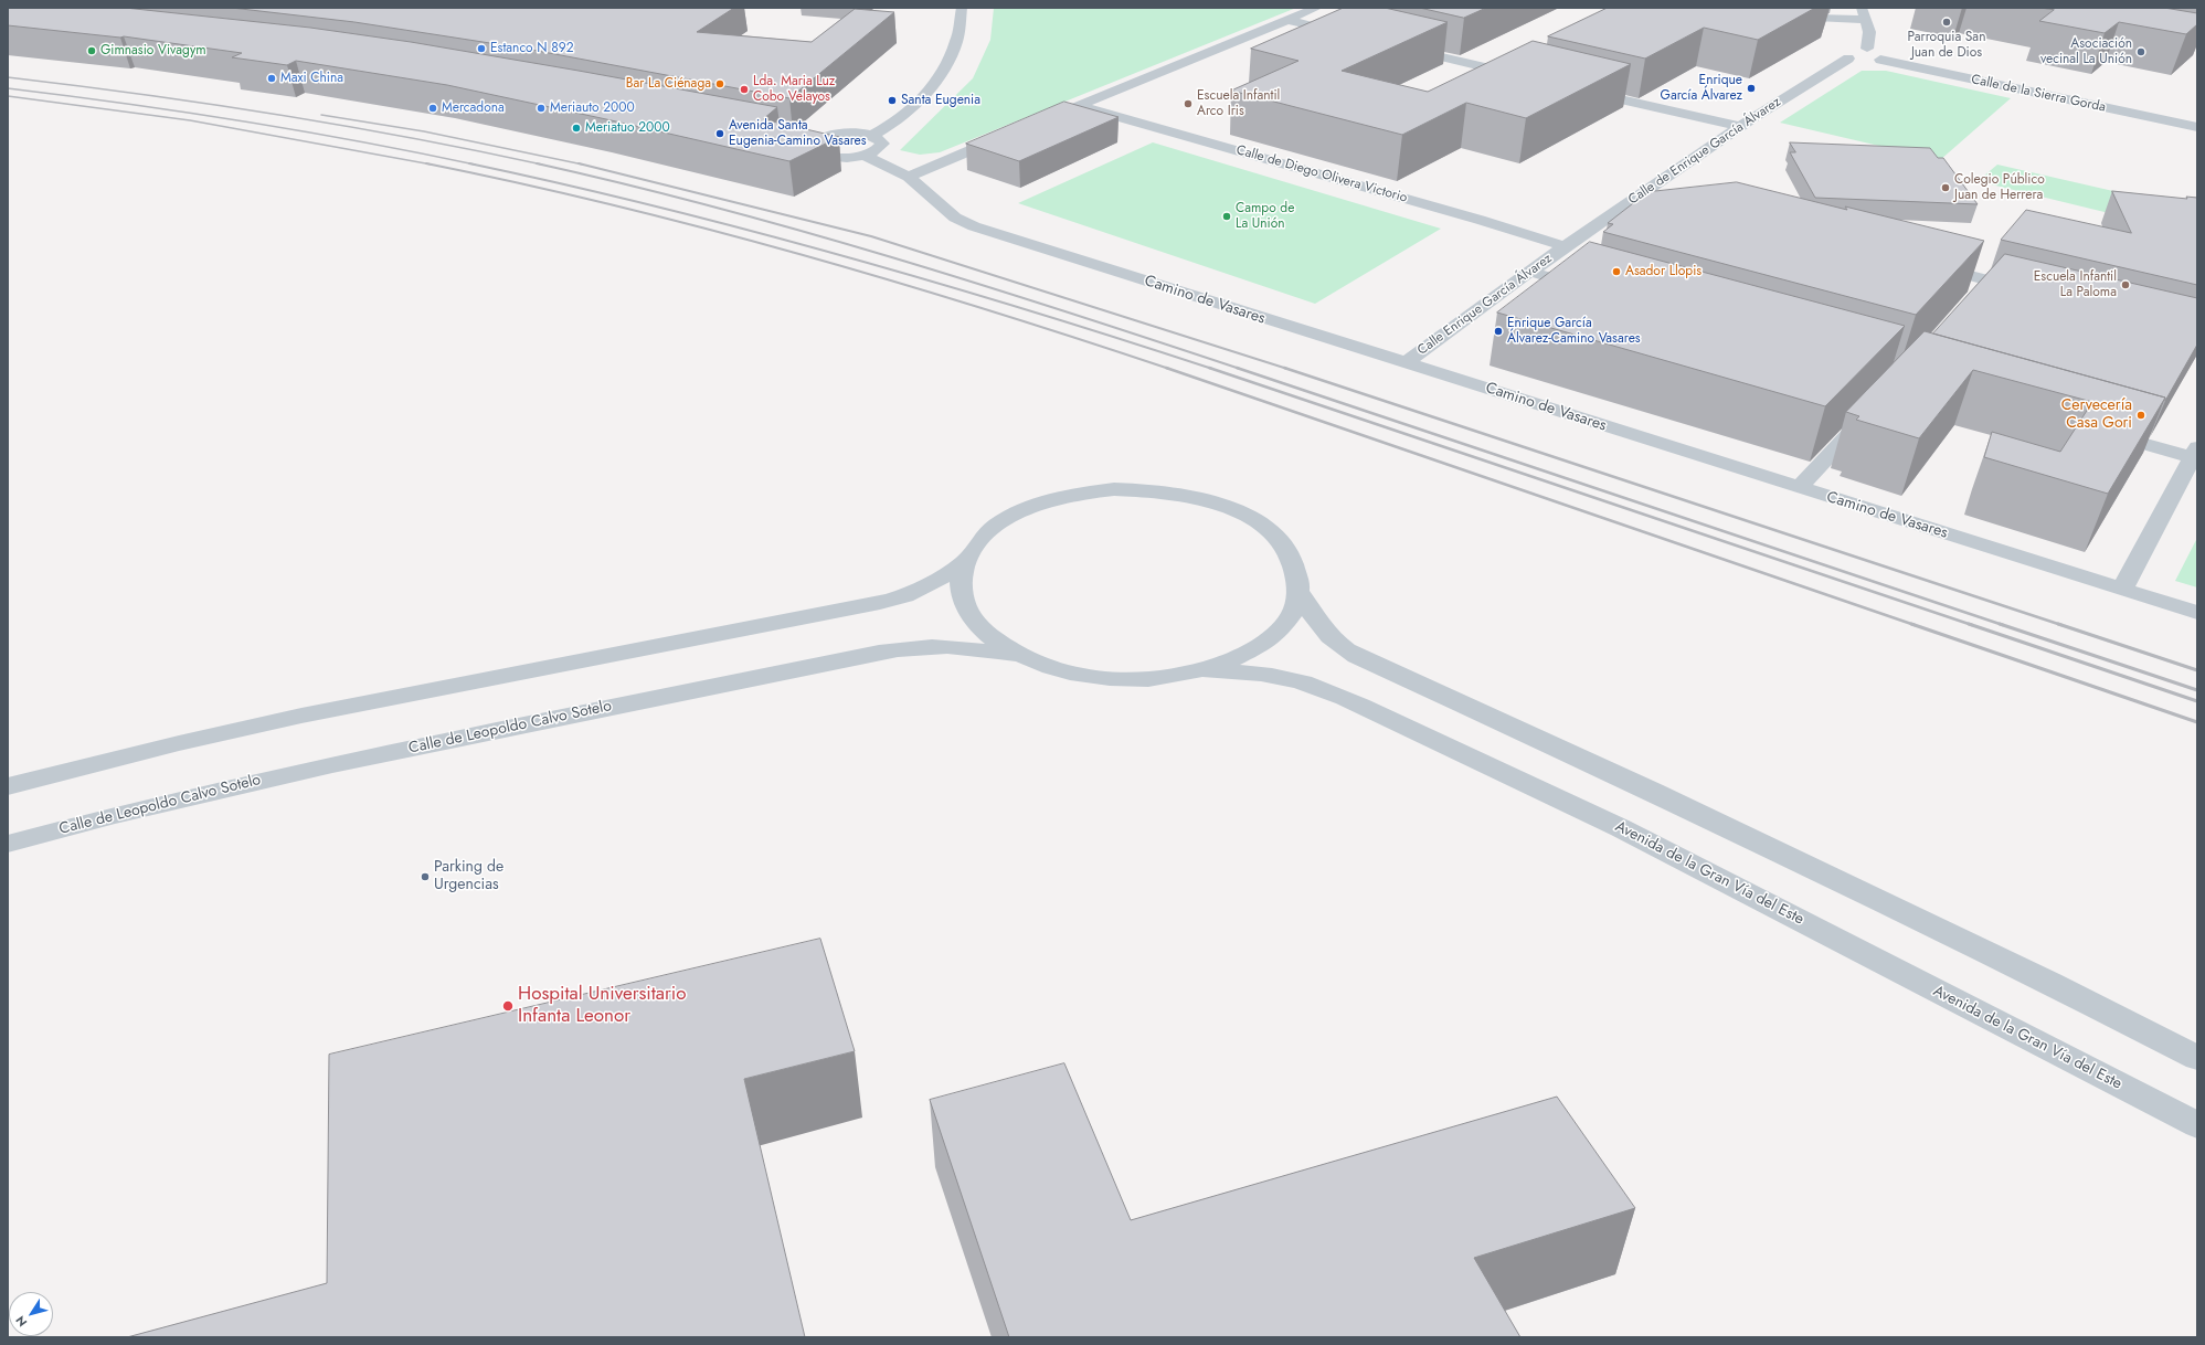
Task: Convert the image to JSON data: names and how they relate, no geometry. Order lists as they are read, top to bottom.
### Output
{
  "streets": {
    "street": [
      "Calle de la Sierra Gorda",
      "Calle de Enrique García Álvarez",
      "Calle de Diego Olivera Victorio",
      "Camino de Vasares",
      "Calle Enrique García Álvarez",
      "Calle de Leopoldo Calvo Sotelo",
      "Avenida de la Gran Vía del Este"
    ]
  },
  "crossings": [
    ["Calle de la Sierra Gorda", "Calle de Enrique García Álvarez"],
    ["Calle de Enrique García Álvarez", "Calle de Diego Olivera Victorio"],
    ["Calle de Enrique García Álvarez", "Calle Enrique García Álvarez"],
    ["Calle de Diego Olivera Victorio", "Calle Enrique García Álvarez"],
    ["Camino de Vasares", "Calle Enrique García Álvarez"]
  ],
  "places": [
    "Parroquia San Juan de Dios",
    "Estanco N 892",
    "Gimnasio Vivagym",
    "Asociación vecinal La Unión",
    "Maxi China",
    "Bar La Ciénaga",
    "Enrique García Álvarez",
    "Lda. Maria Luz Cobo Velayos",
    "Santa Eugenia",
    "Escuela Infantil Arco Iris",
    "Mercadona",
    "Meriauto 2000",
    "Meriatuo 2000",
    "Avenida Santa Eugenia-Camino Vasares",
    "Colegio Público Juan de Herrera",
    "Campo de La Unión",
    "Asador Llopis",
    "Escuela Infantil La Paloma",
    "Enrique García Álvarez-Camino Vasares",
    "Cervecería Casa Gori",
    "Parking de Urgencias",
    "Hospital Universitario Infanta Leonor"
  ],
  "north": "bottom left"
}
